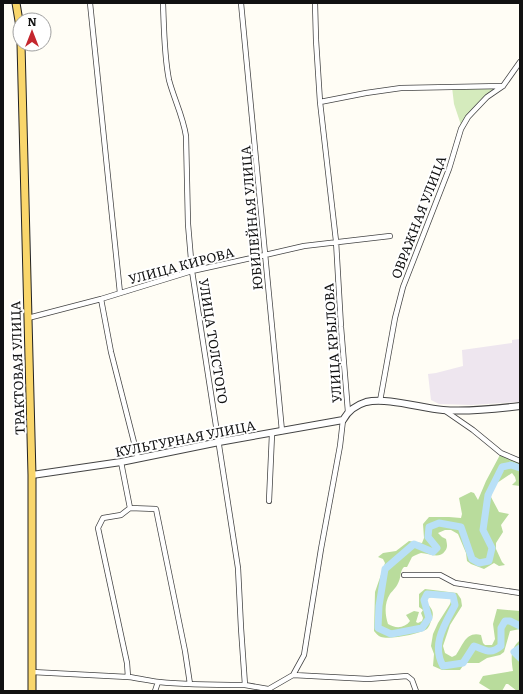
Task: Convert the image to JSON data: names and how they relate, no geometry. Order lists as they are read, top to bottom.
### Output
{
  "streets": {
    "main road": ["ТРАКТОВАЯ УЛИЦА"],
    "street": [
      "ОВРАЖНАЯ УЛИЦА",
      "ЮБИЛЕЙНАЯ УЛИЦА",
      "УЛИЦА КИРОВА",
      "УЛИЦА ТОЛСТОГО",
      "УЛИЦА КРЫЛОВА",
      "КУЛЬТУРНАЯ УЛИЦА"
    ]
  },
  "crossings": [
    ["ЮБИЛЕЙНАЯ УЛИЦА", "УЛИЦА КИРОВА"],
    ["ЮБИЛЕЙНАЯ УЛИЦА", "КУЛЬТУРНАЯ УЛИЦА"],
    ["УЛИЦА КИРОВА", "УЛИЦА ТОЛСТОГО"],
    ["УЛИЦА КИРОВА", "УЛИЦА КРЫЛОВА"],
    ["УЛИЦА КИРОВА", "ТРАКТОВАЯ УЛИЦА"],
    ["УЛИЦА ТОЛСТОГО", "КУЛЬТУРНАЯ УЛИЦА"],
    ["УЛИЦА КРЫЛОВА", "КУЛЬТУРНАЯ УЛИЦА"],
    ["ТРАКТОВАЯ УЛИЦА", "КУЛЬТУРНАЯ УЛИЦА"]
  ],
  "north": "top"
}
